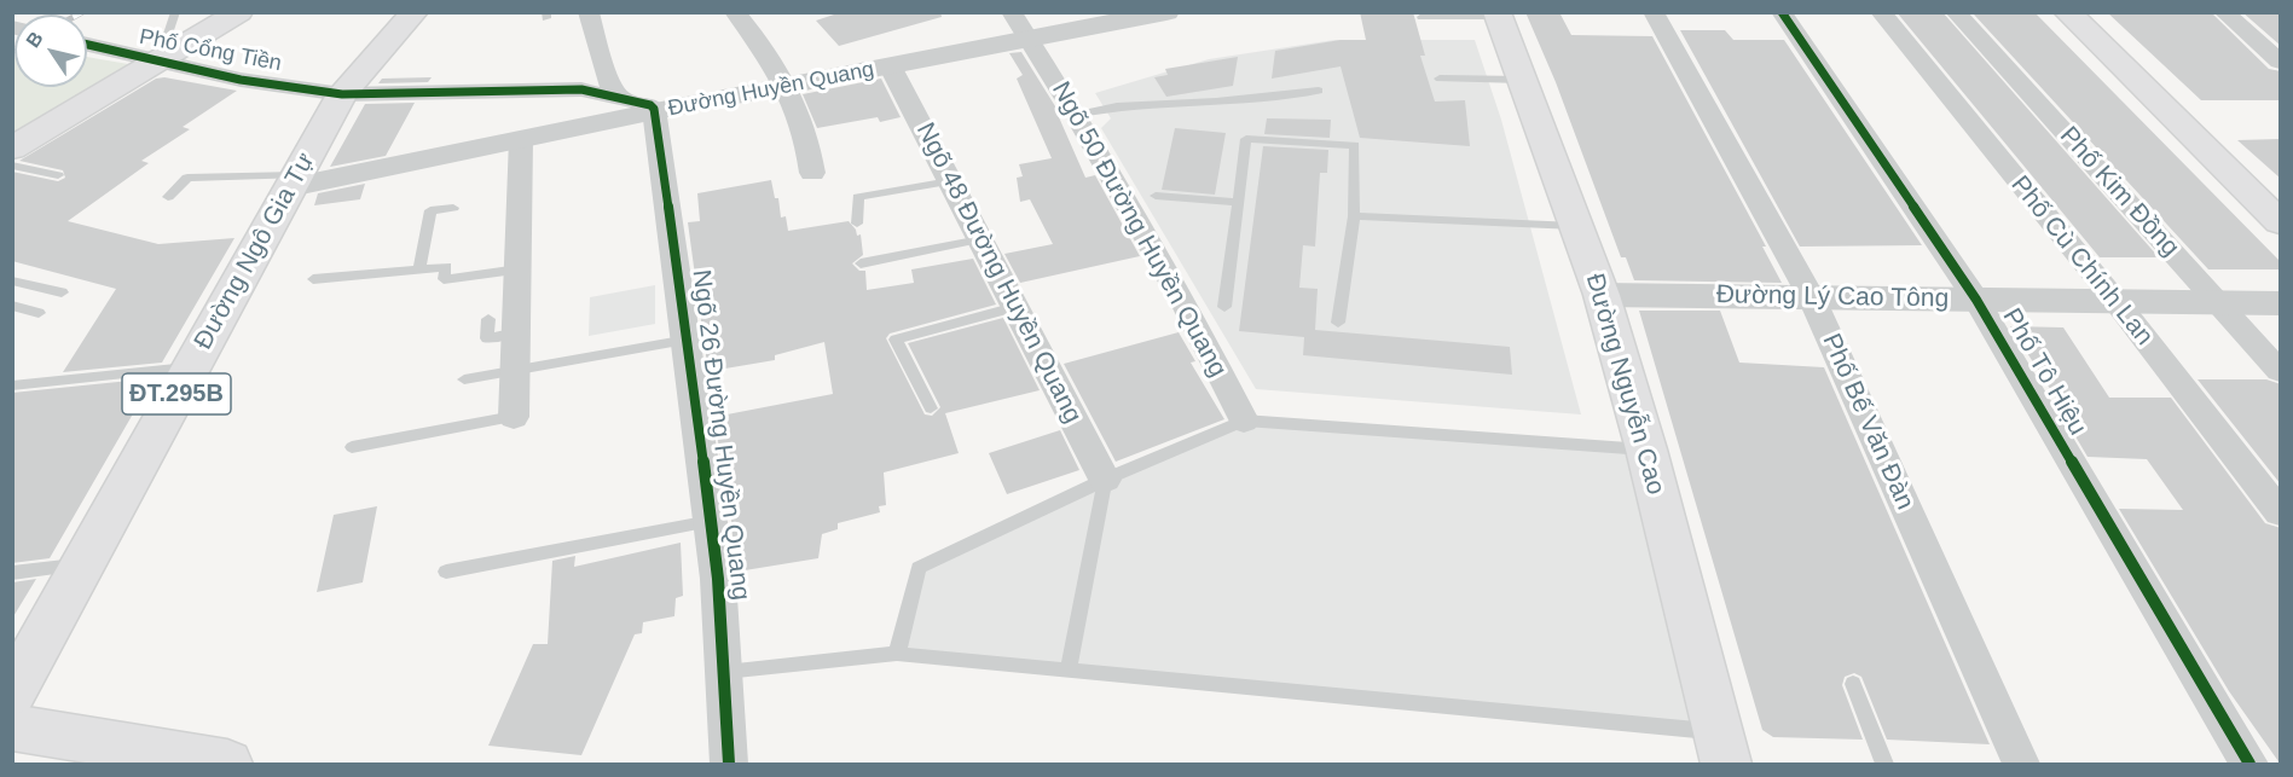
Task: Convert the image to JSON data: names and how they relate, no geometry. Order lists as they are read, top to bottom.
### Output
{
  "streets": {
    "main road": ["Đường Ngô Gia Tự", "Đường Nguyễn Cao", "ĐT.295B"],
    "street": [
      "Phố Cổng Tiền",
      "Đường Huyền Quang",
      "Phố Kim Đồng",
      "Ngõ 50 Đường Huyền Quang",
      "Phố Cù Chính Lan",
      "Ngõ 48 Đường Huyền Quang",
      "Đường Lý Cao Tông",
      "Phố Tô Hiệu",
      "Phố Bế Văn Đàn",
      "Ngõ 26 Đường Huyền Quang"
    ]
  },
  "crossings": [
    ["Phố Cổng Tiền", "Đường Huyền Quang"],
    ["Phố Cổng Tiền", "Đường Ngô Gia Tự"],
    ["Phố Cổng Tiền", "Ngõ 26 Đường Huyền Quang"],
    ["Đường Huyền Quang", "Ngõ 50 Đường Huyền Quang"],
    ["Đường Huyền Quang", "Đường Ngô Gia Tự"],
    ["Đường Huyền Quang", "Ngõ 48 Đường Huyền Quang"],
    ["Đường Huyền Quang", "Ngõ 26 Đường Huyền Quang"],
    ["Phố Kim Đồng", "Đường Lý Cao Tông"],
    ["Phố Cù Chính Lan", "Đường Lý Cao Tông"],
    ["Đường Lý Cao Tông", "Phố Tô Hiệu"],
    ["Đường Lý Cao Tông", "Đường Nguyễn Cao"],
    ["Đường Lý Cao Tông", "Phố Bế Văn Đàn"]
  ],
  "north": "top left"
}
